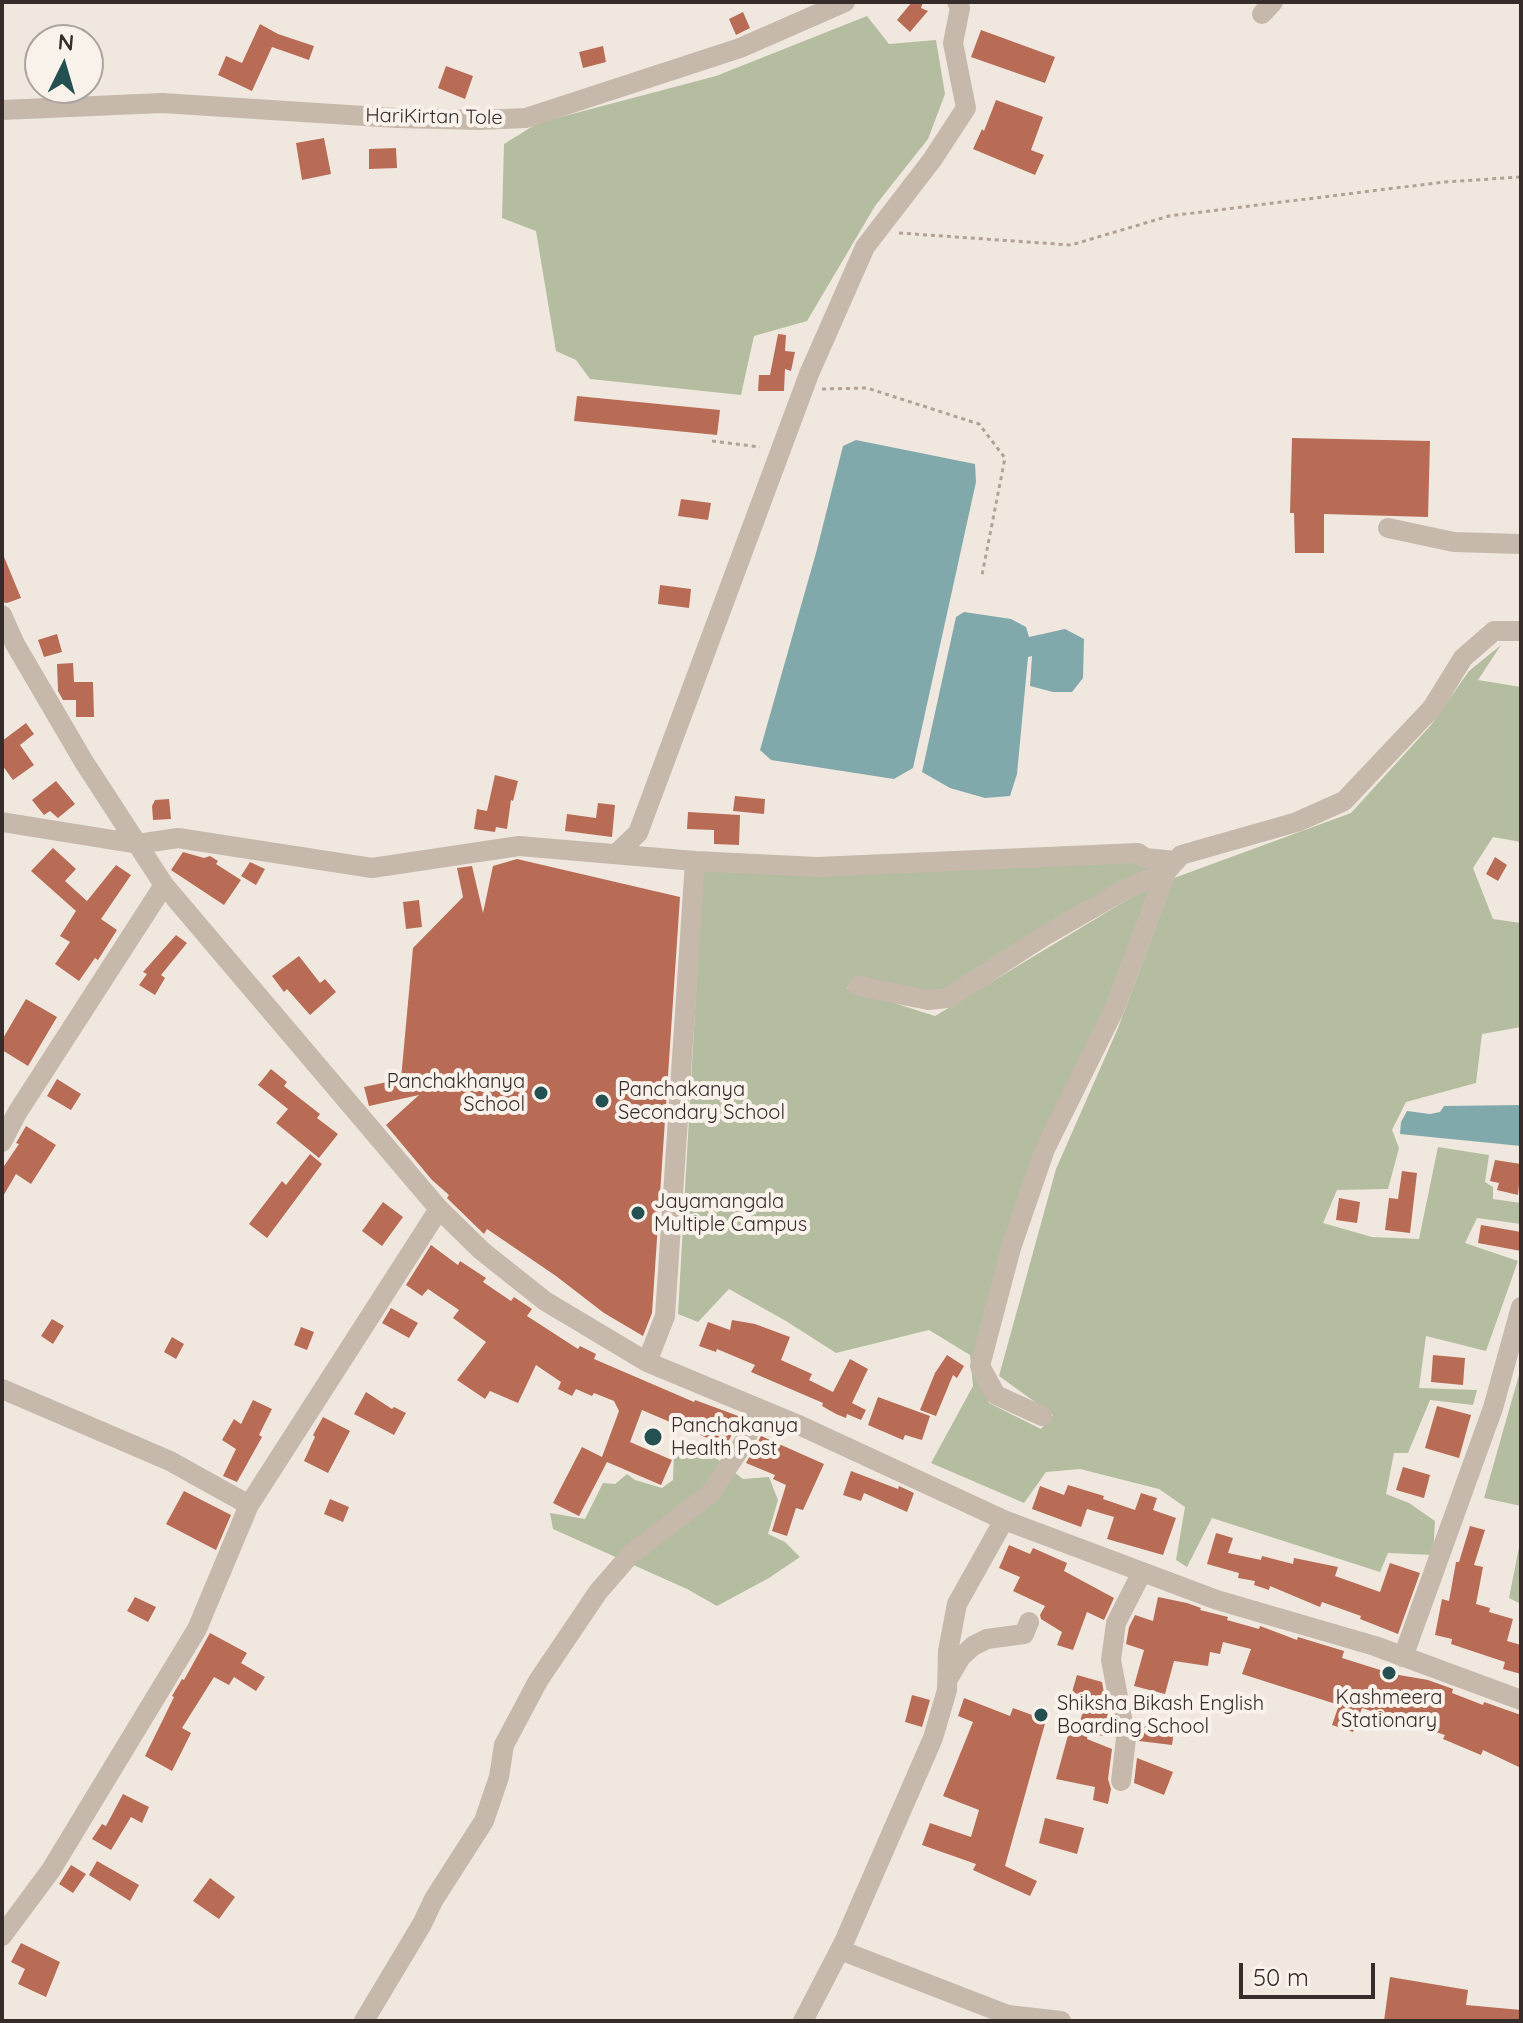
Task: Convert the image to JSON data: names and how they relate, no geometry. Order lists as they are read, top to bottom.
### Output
{
  "streets": {
    "street": ["HariKirtan Tole"]
  },
  "places": [
    "Panchakhanya School",
    "Panchakanya Secondary School",
    "Jayamangala Multiple Campus",
    "Panchakanya Health Post",
    "Kashmeera Stationary",
    "Shiksha Bikash English Boarding School"
  ],
  "scale_bar": "50 m",
  "north": "top"
}
